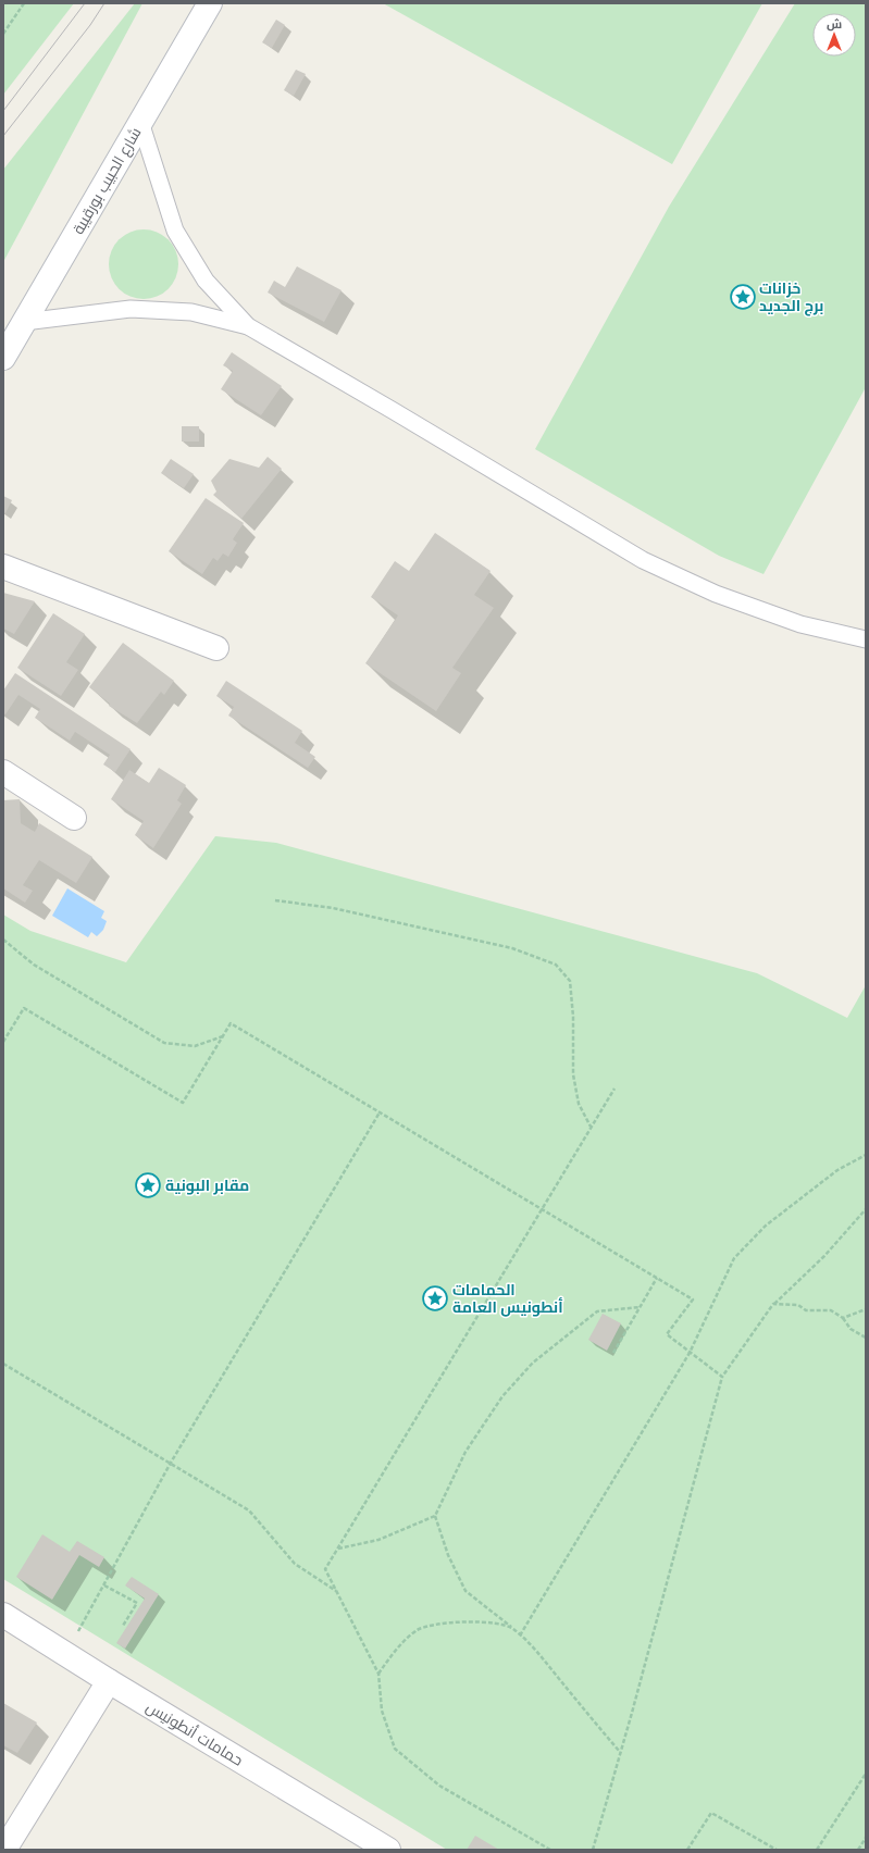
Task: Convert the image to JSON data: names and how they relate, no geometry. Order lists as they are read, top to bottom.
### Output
{
  "streets": {
    "street": ["شارع الحبيب بورقيبة", "حمامات أنطونيس"]
  },
  "places": {
    "place": ["خزانات برج الجديد", "مقابر البونية", "الحمامات أنطونيس العامة"]
  },
  "north": "top"
}
